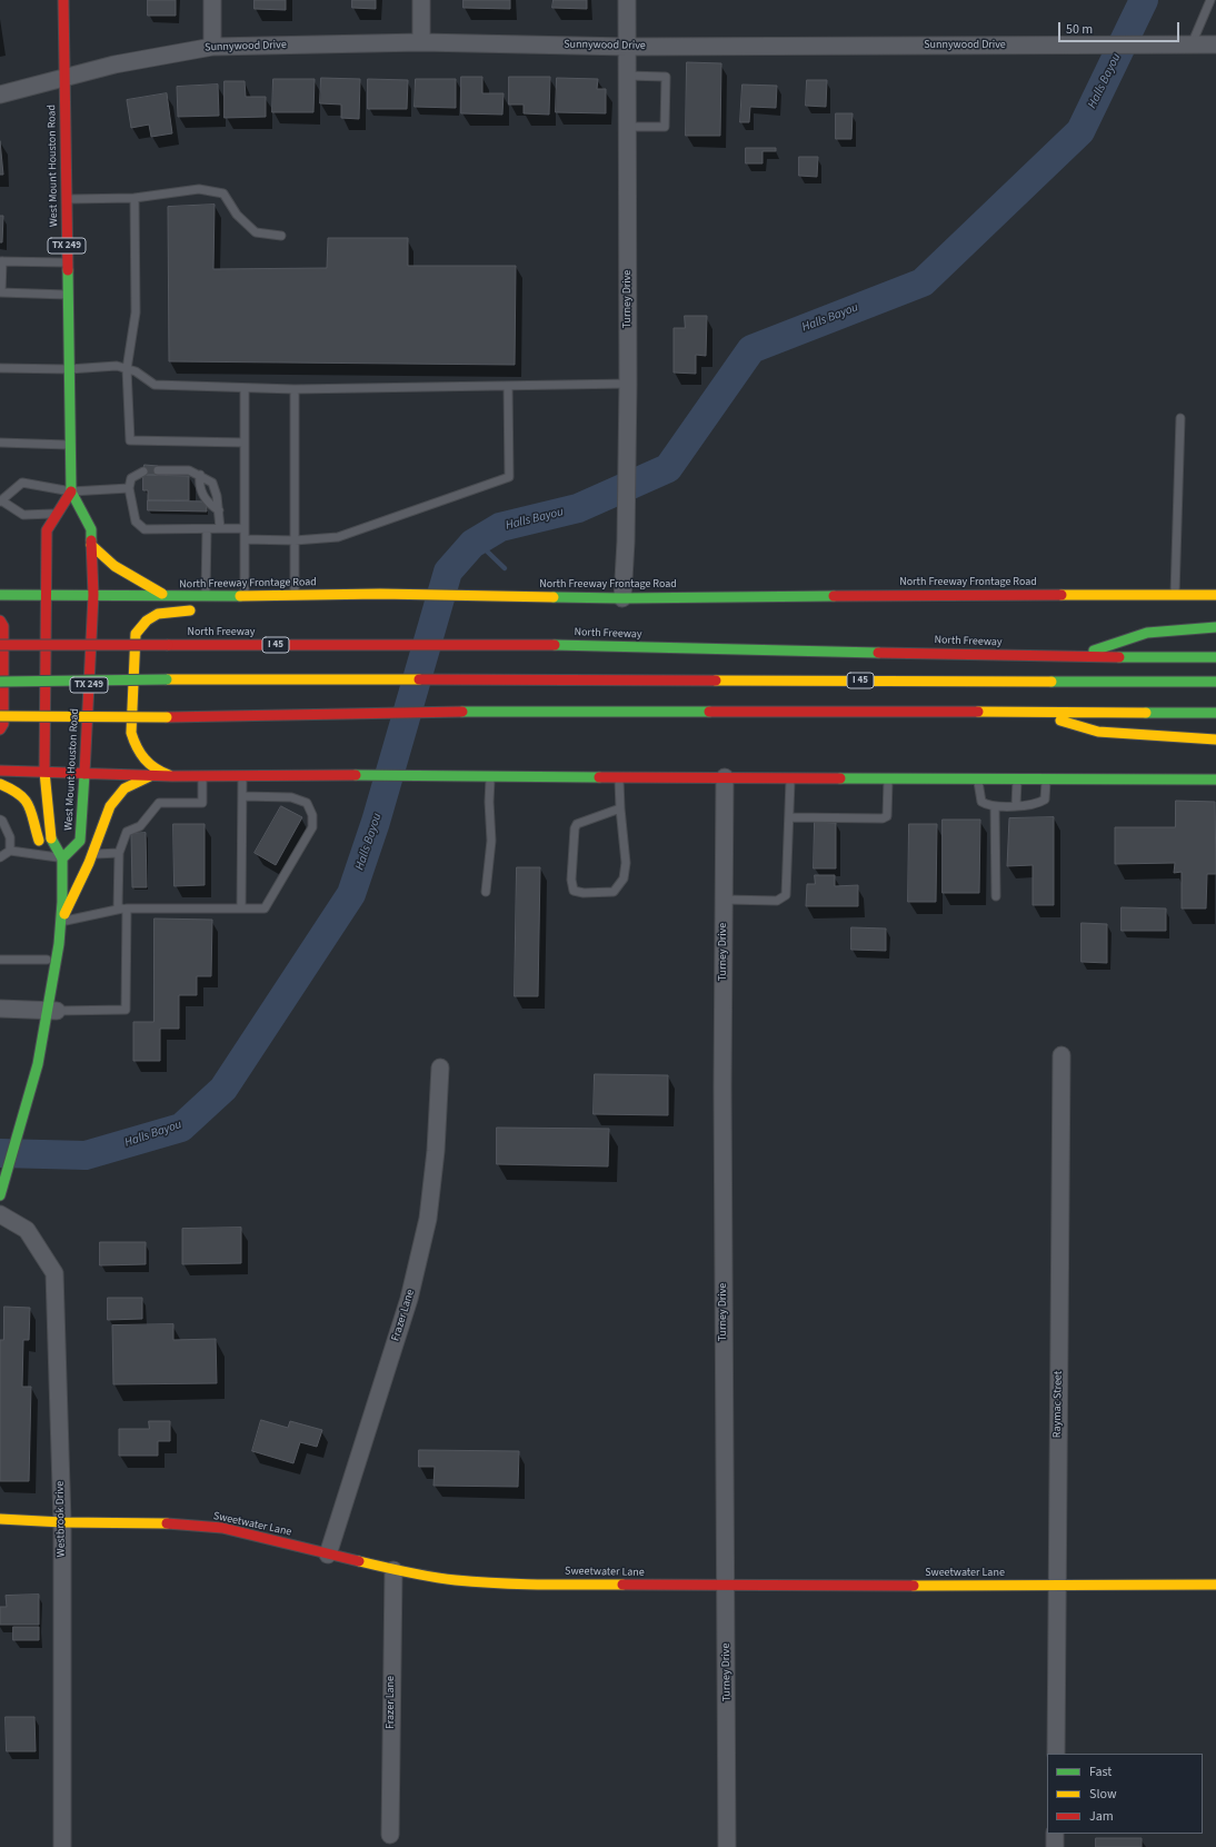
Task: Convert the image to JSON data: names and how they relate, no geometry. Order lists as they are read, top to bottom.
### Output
{
  "streets": {
    "main road": [
      "West Mount Houston Road",
      "TX 249",
      "North Freeway Frontage Road",
      "North Freeway",
      "I 45",
      "Sweetwater Lane"
    ],
    "street": [
      "Sunnywood Drive",
      "Turney Drive",
      "Frazer Lane",
      "Raymac Street",
      "Westbrook Drive"
    ]
  },
  "crossings": [
    ["Sunnywood Drive", "West Mount Houston Road"],
    ["Sunnywood Drive", "Turney Drive"],
    ["West Mount Houston Road", "North Freeway Frontage Road"],
    ["Turney Drive", "North Freeway Frontage Road"],
    ["Turney Drive", "Sweetwater Lane"],
    ["Frazer Lane", "Sweetwater Lane"],
    ["Raymac Street", "Sweetwater Lane"],
    ["Westbrook Drive", "Sweetwater Lane"]
  ],
  "water": ["Halls Bayou"],
  "legend": ["Fast", "Slow", "Jam"],
  "scale_bar": "50 m"
}
